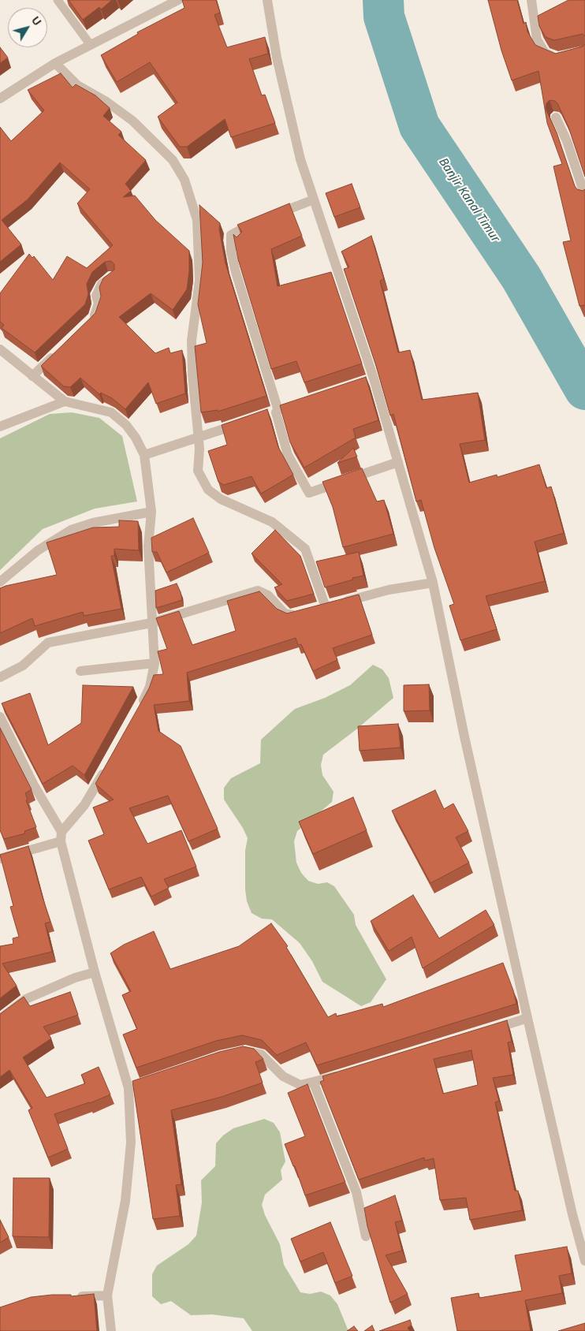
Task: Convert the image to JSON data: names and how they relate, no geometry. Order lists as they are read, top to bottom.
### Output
{
  "water": ["Banjir Kanal Timur"],
  "north": "top right"
}
